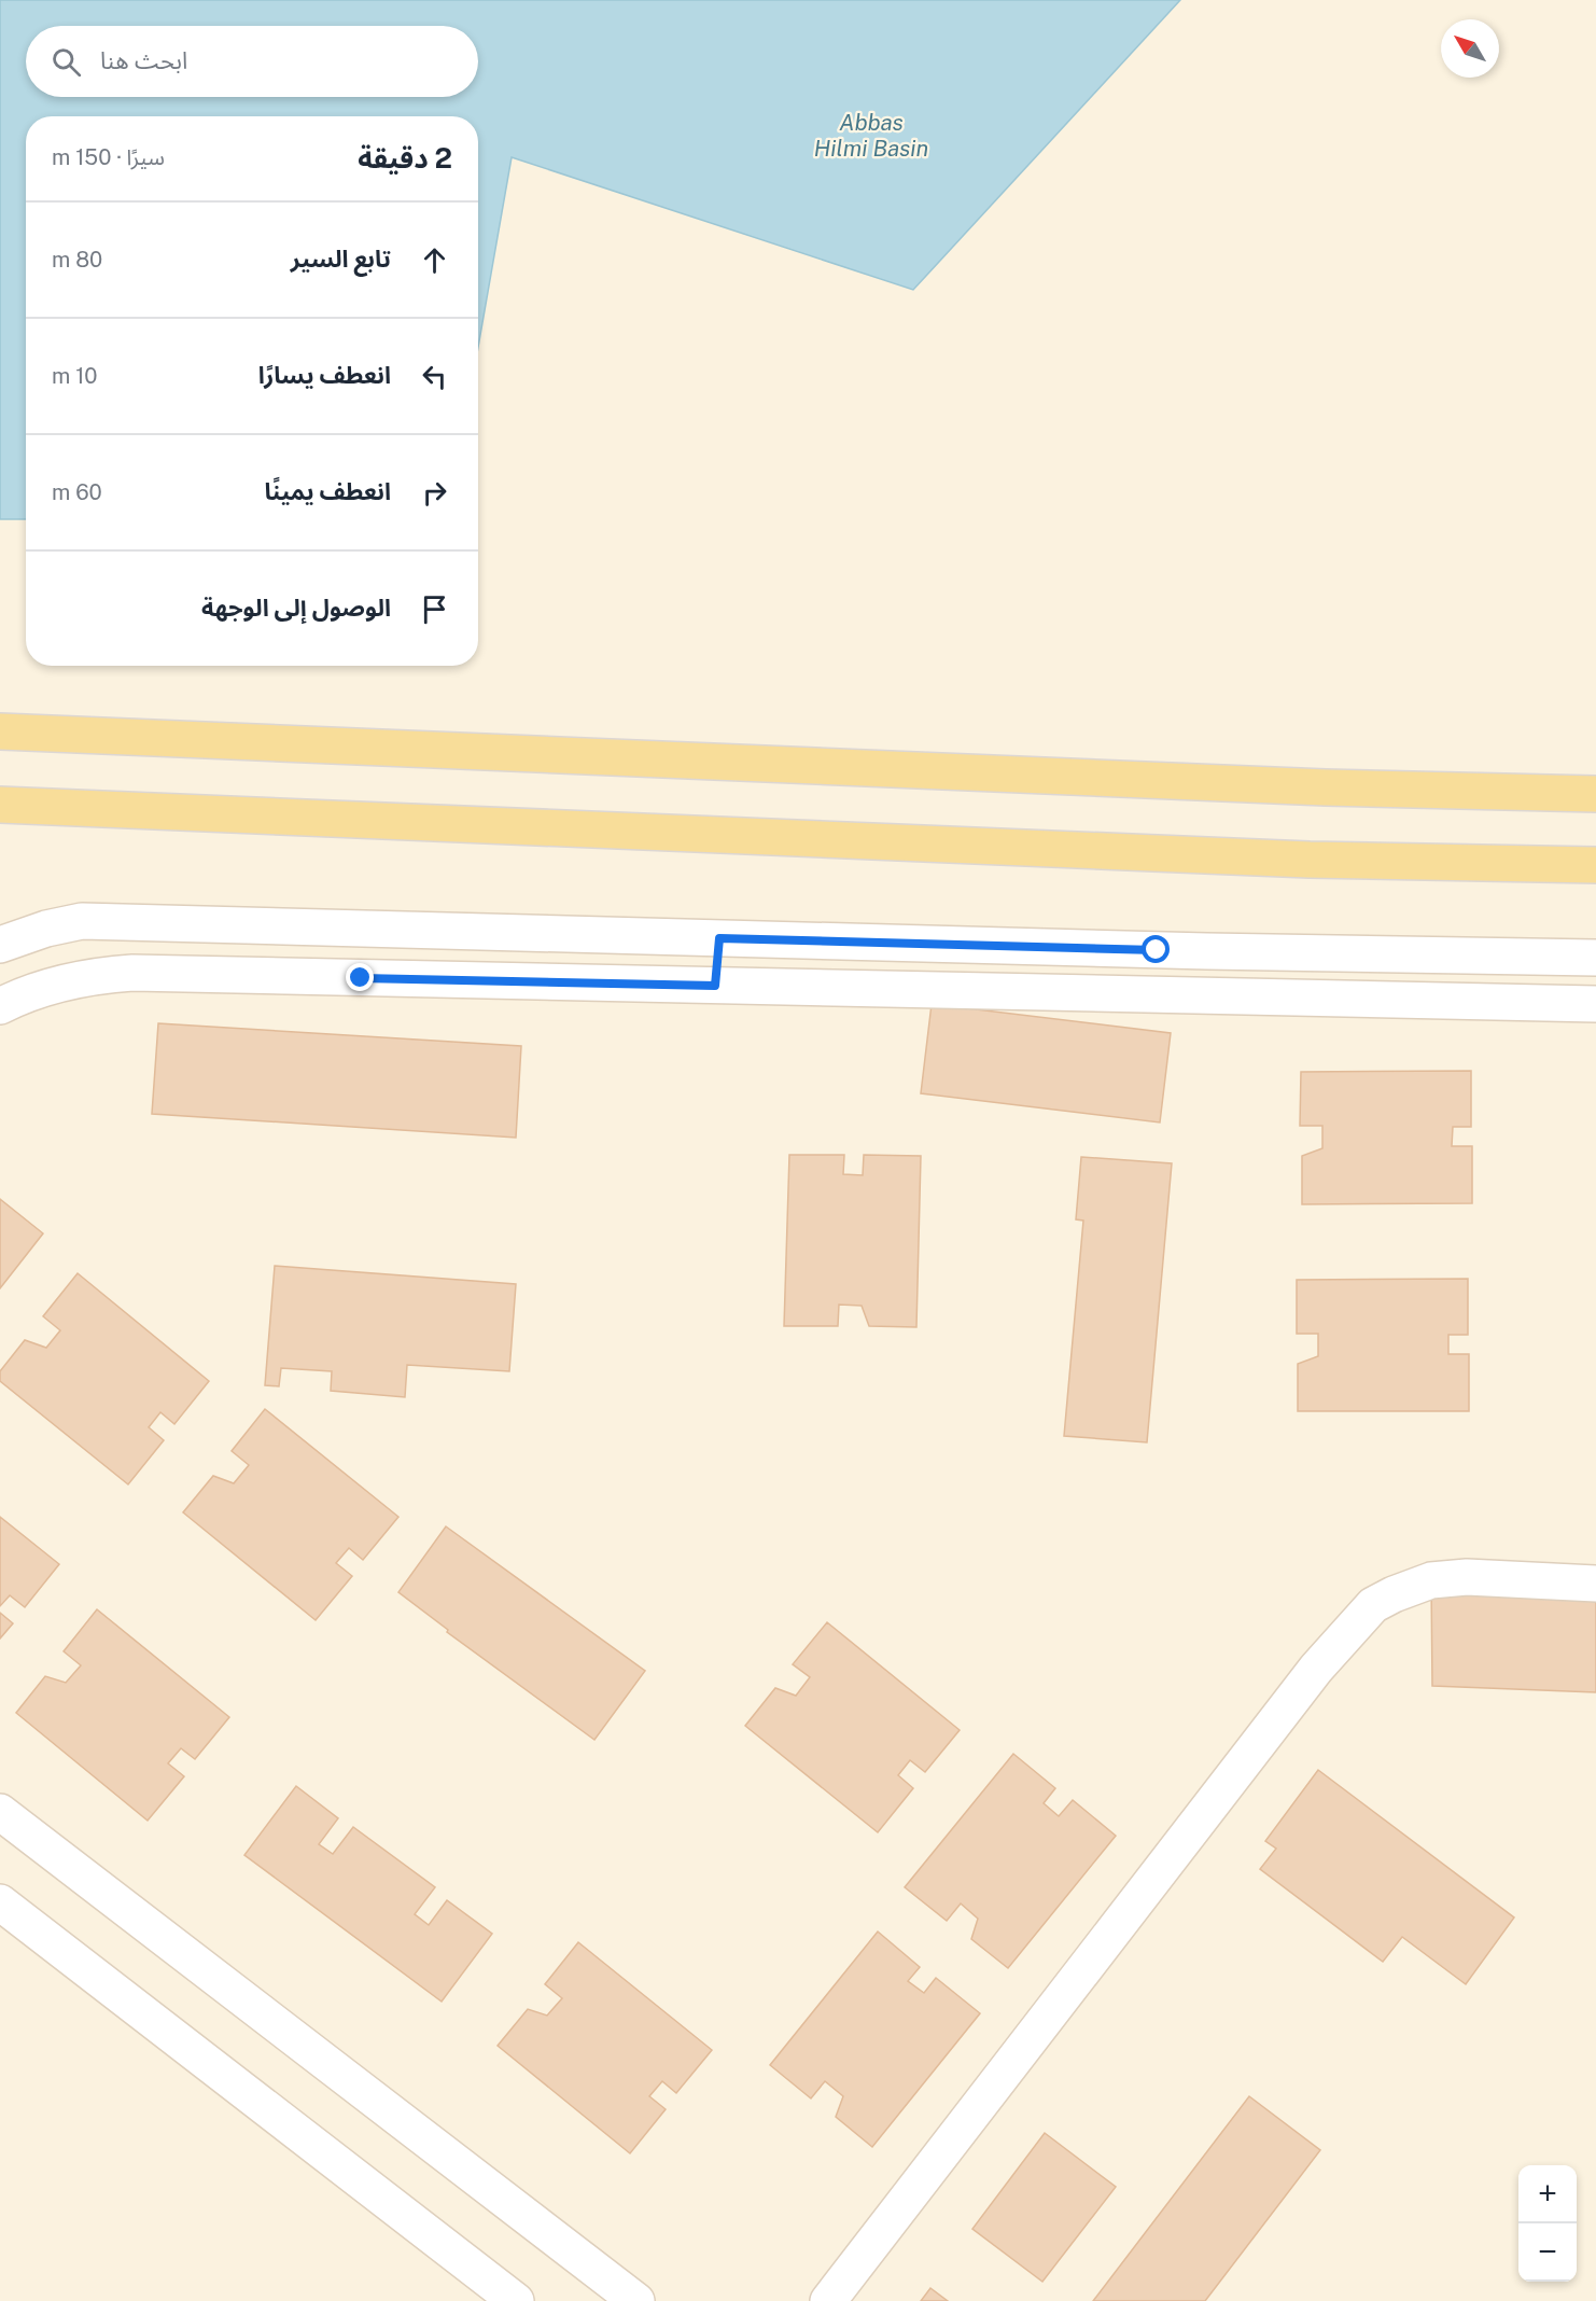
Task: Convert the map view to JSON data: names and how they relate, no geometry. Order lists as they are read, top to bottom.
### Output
{
  "water": ["Abbas Hilmi Basin"],
  "north": "top left",
  "page": {
    "search": "ابحث هنا",
    "heading": ["2 دقيقة", "سيرًا · 150 m"],
    "list": [
      ["تابع السير", "80 m"],
      ["انعطف يسارًا", "10 m"],
      ["انعطف يمينًا", "60 m"],
      "الوصول إلى الوجهة"
    ],
    "map_buttons": ["+", "−"]
  }
}
